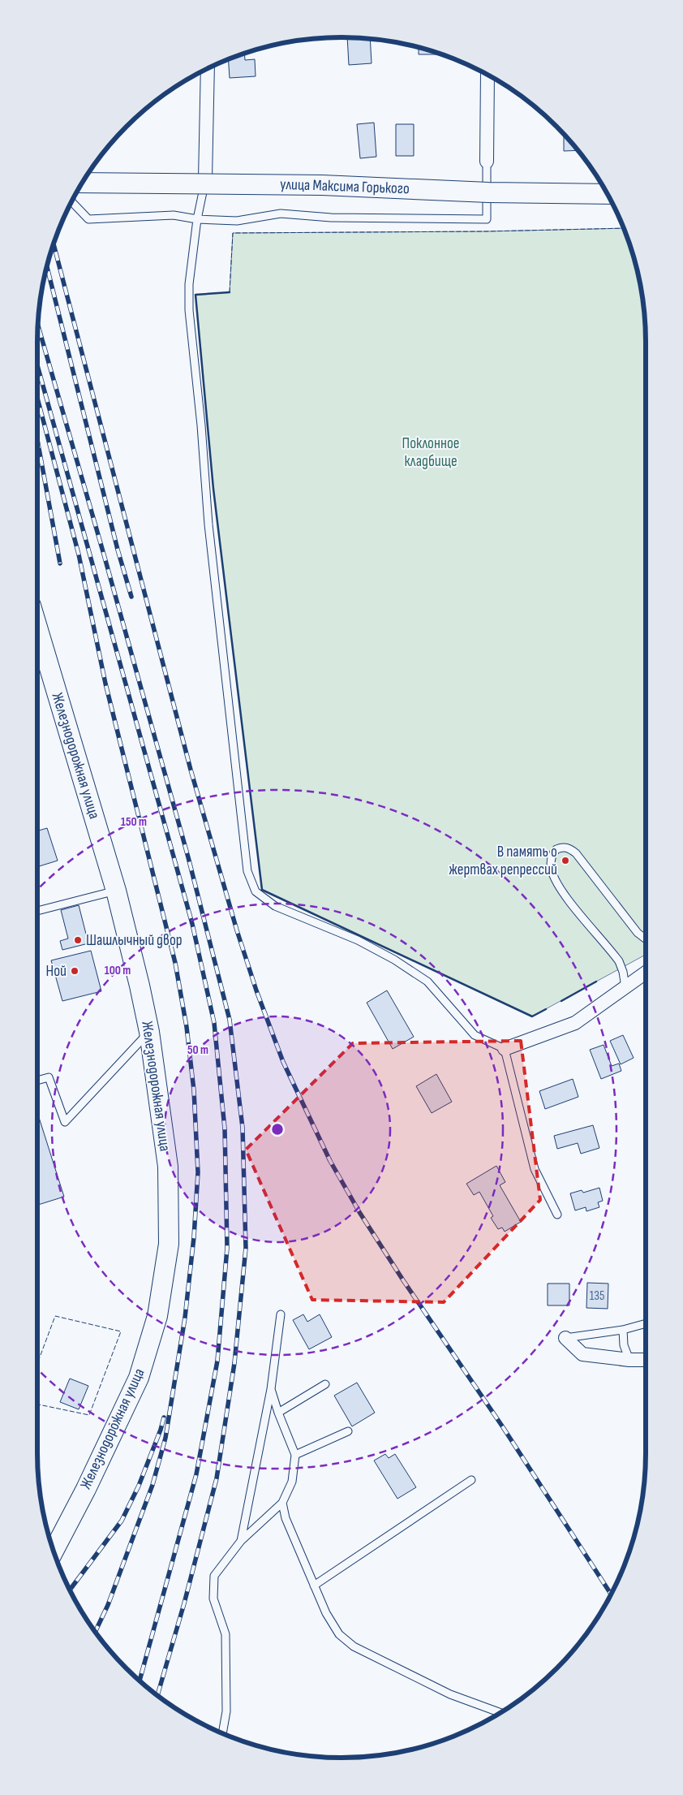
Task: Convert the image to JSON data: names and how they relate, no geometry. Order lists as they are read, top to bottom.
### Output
{
  "streets": {
    "street": ["улица Максима Горького", "Железнодорожная улица"]
  },
  "parks": ["Поклонное кладбище"],
  "places": ["В память о жертвах репрессий", "Шашлычный двор", "Ной"],
  "house_numbers": ["135"],
  "rings": ["150 m", "100 m", "50 m"]
}
